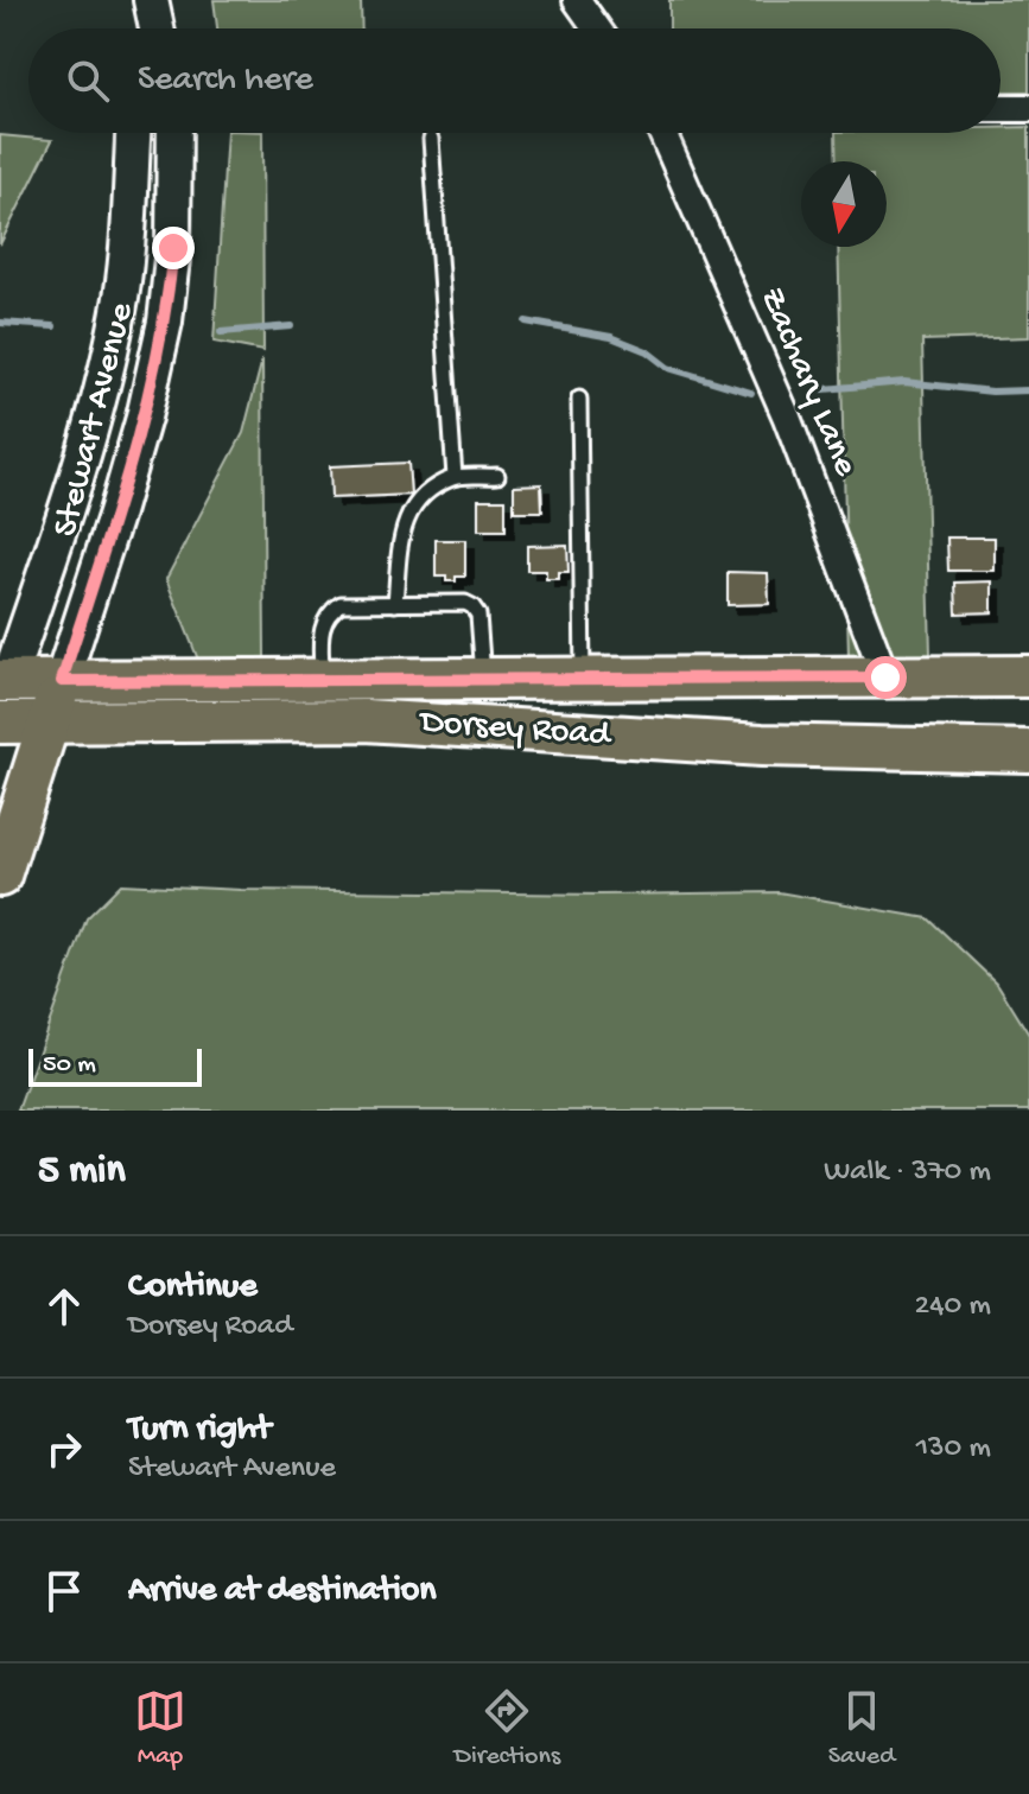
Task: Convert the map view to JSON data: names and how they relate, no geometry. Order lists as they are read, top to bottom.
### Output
{
  "streets": {
    "main road": ["Dorsey Road"],
    "street": ["Zachary Lane", "Stewart Avenue"]
  },
  "crossings": [
    ["Zachary Lane", "Dorsey Road"],
    ["Stewart Avenue", "Dorsey Road"]
  ],
  "scale_bar": "50 m",
  "north": "bottom",
  "page": {
    "search": "Search here",
    "scale": "50 m",
    "heading": ["5 min", "Walk · 370 m"],
    "list": [
      ["Continue", "Dorsey Road", "240 m"],
      ["Turn right", "Stewart Avenue", "130 m"],
      "Arrive at destination"
    ],
    "nav": ["Map", "Directions", "Saved"]
  }
}
